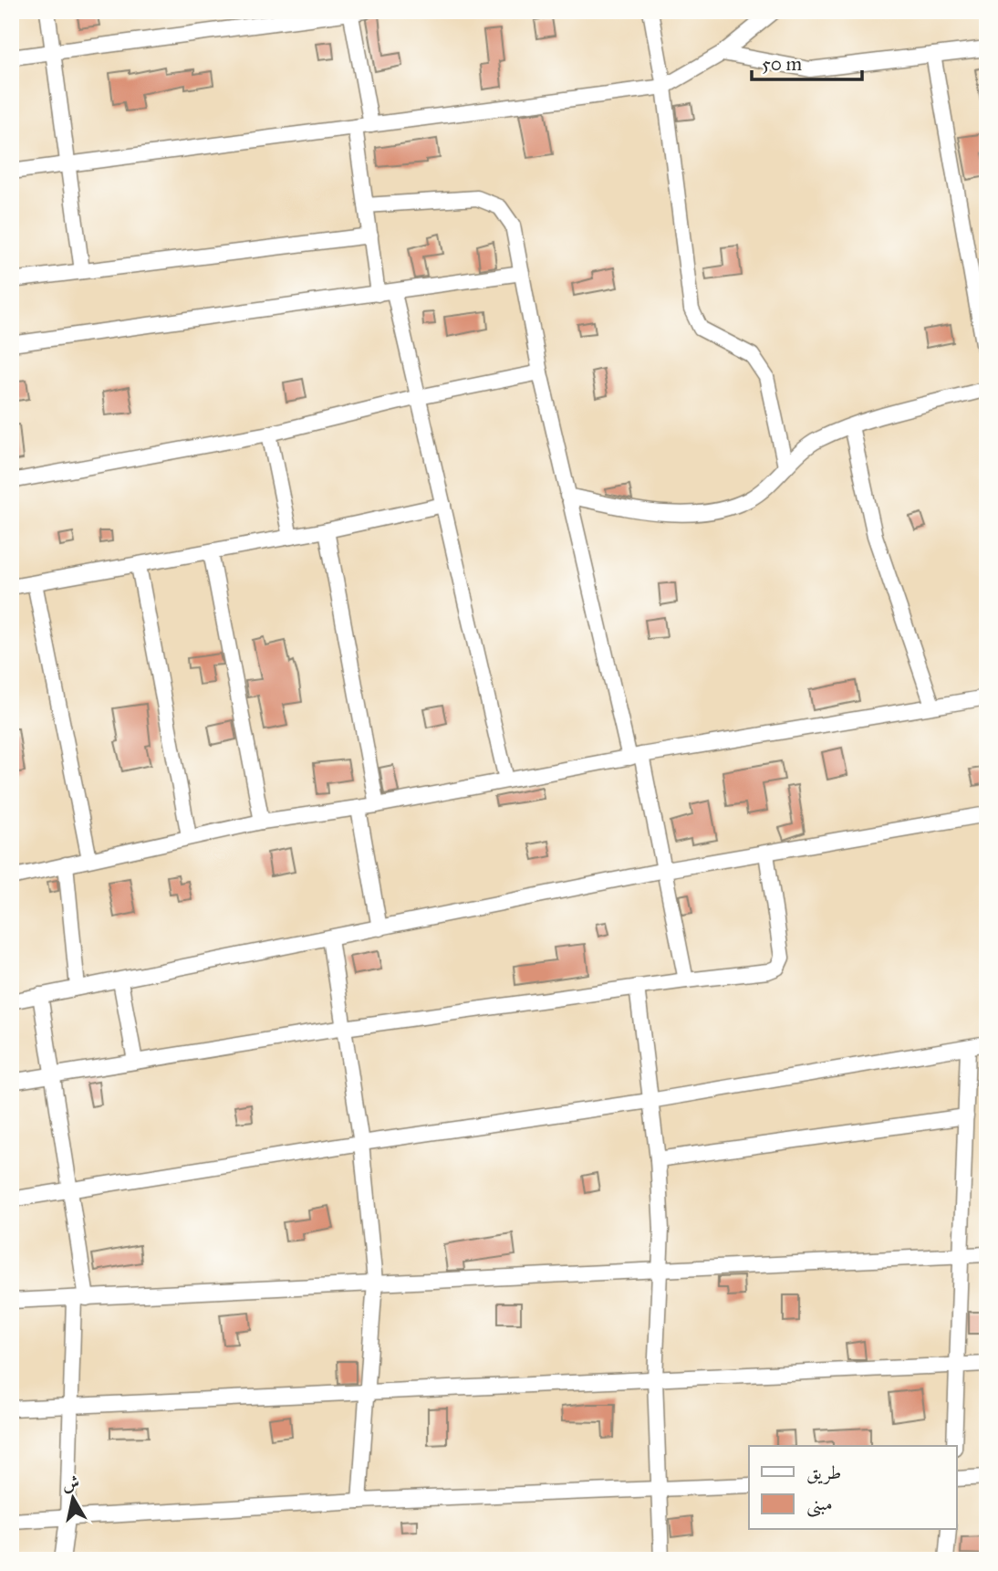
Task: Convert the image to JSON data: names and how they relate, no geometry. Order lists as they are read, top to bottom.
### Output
{
  "legend": ["طريق", "مبنى"],
  "scale_bar": "50 m",
  "north": "top"
}
